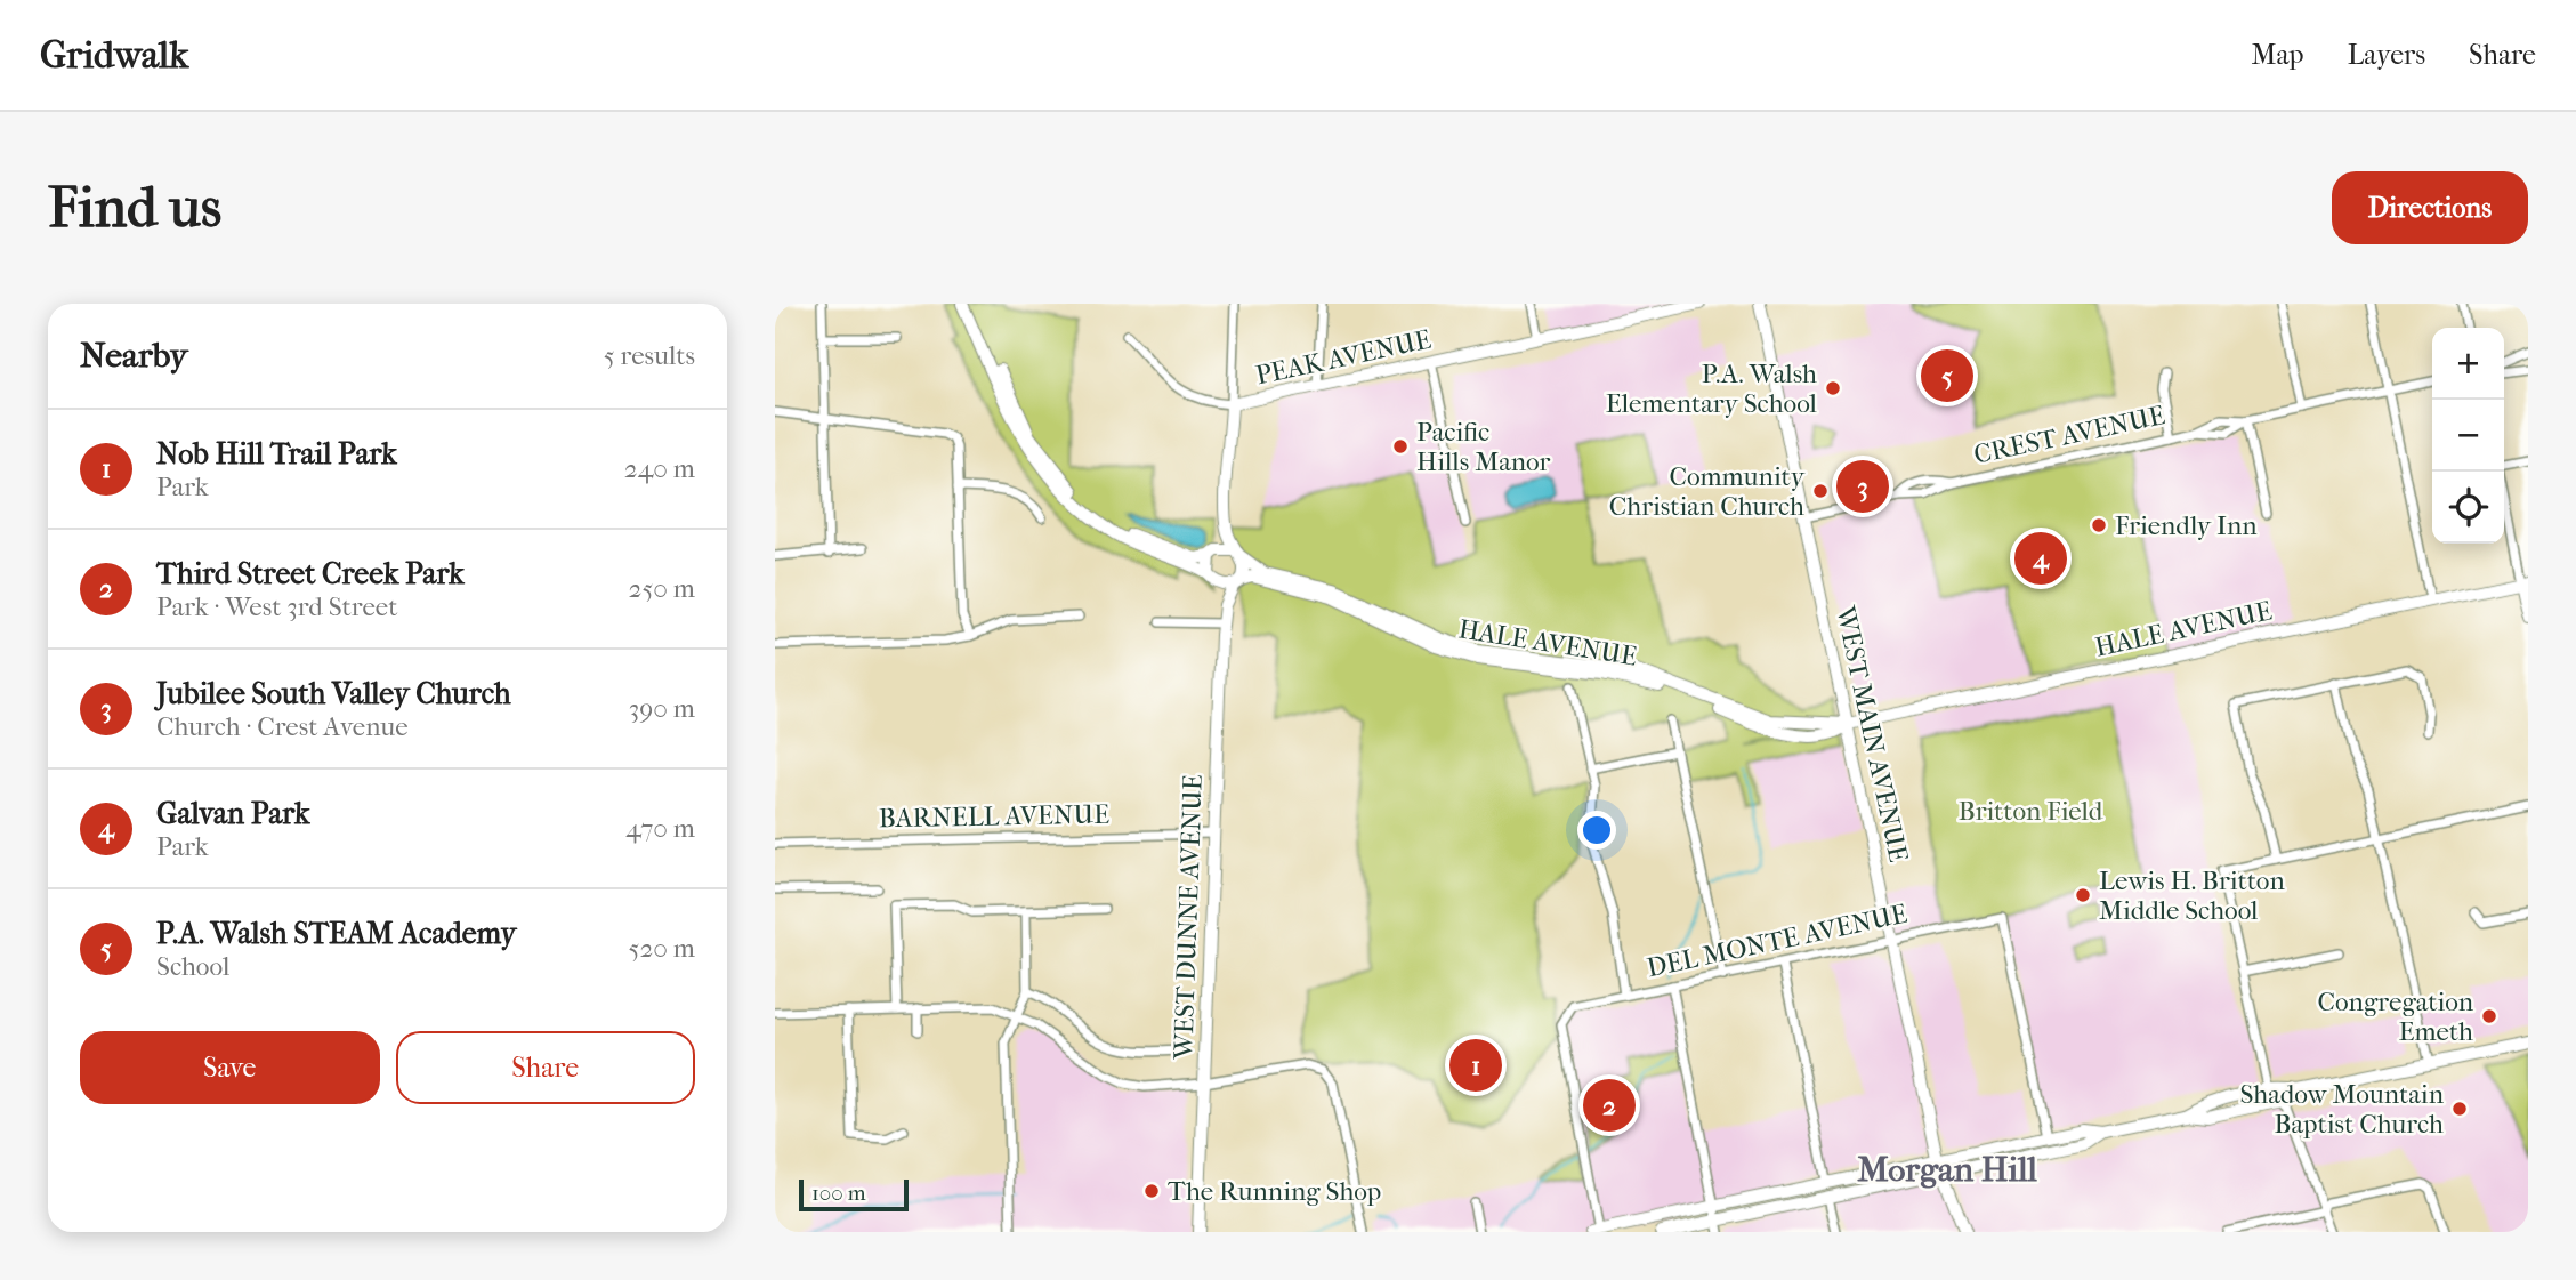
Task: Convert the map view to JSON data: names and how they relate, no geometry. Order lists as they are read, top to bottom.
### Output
{
  "streets": {
    "main road": [
      "PEAK AVENUE",
      "HALE AVENUE",
      "WEST MAIN AVENUE",
      "WEST DUNNE AVENUE"
    ],
    "street": ["CREST AVENUE", "BARNELL AVENUE", "DEL MONTE AVENUE"]
  },
  "crossings": [
    ["CREST AVENUE", "WEST MAIN AVENUE"],
    ["HALE AVENUE", "WEST MAIN AVENUE"],
    ["HALE AVENUE", "WEST DUNNE AVENUE"],
    ["WEST MAIN AVENUE", "DEL MONTE AVENUE"],
    ["BARNELL AVENUE", "WEST DUNNE AVENUE"]
  ],
  "districts": ["Morgan Hill"],
  "parks": ["Britton Field"],
  "places": [
    "P.A. Walsh Elementary School",
    "Pacific Hills Manor",
    "Community Christian Church",
    "Friendly Inn",
    "Lewis H. Britton Middle School",
    "Congregation Emeth",
    "Shadow Mountain Baptist Church",
    "The Running Shop"
  ],
  "scale_bar": "100 m",
  "page": {
    "header": "Gridwalk",
    "nav": ["Map", "Layers", "Share"],
    "buttons": [
      "Directions",
      ["Save", "Share"]
    ],
    "title": "Find us",
    "heading": ["Nearby", "5 results"],
    "map_buttons": ["+", "−"],
    "pins": [
      "5",
      "3",
      "4",
      "1",
      "2"
    ],
    "list": [
      {
        "mark": "1",
        "name": "Nob Hill Trail Park",
        "note": "Park",
        "value": "240 m"
      },
      {
        "mark": "2",
        "name": "Third Street Creek Park",
        "note": "Park · West 3rd Street",
        "value": "250 m"
      },
      {
        "mark": "3",
        "name": "Jubilee South Valley Church",
        "note": "Church · Crest Avenue",
        "value": "390 m"
      },
      {
        "mark": "4",
        "name": "Galvan Park",
        "note": "Park",
        "value": "470 m"
      },
      {
        "mark": "5",
        "name": "P.A. Walsh STEAM Academy",
        "note": "School",
        "value": "520 m"
      }
    ],
    "scale": "100 m"
  }
}
